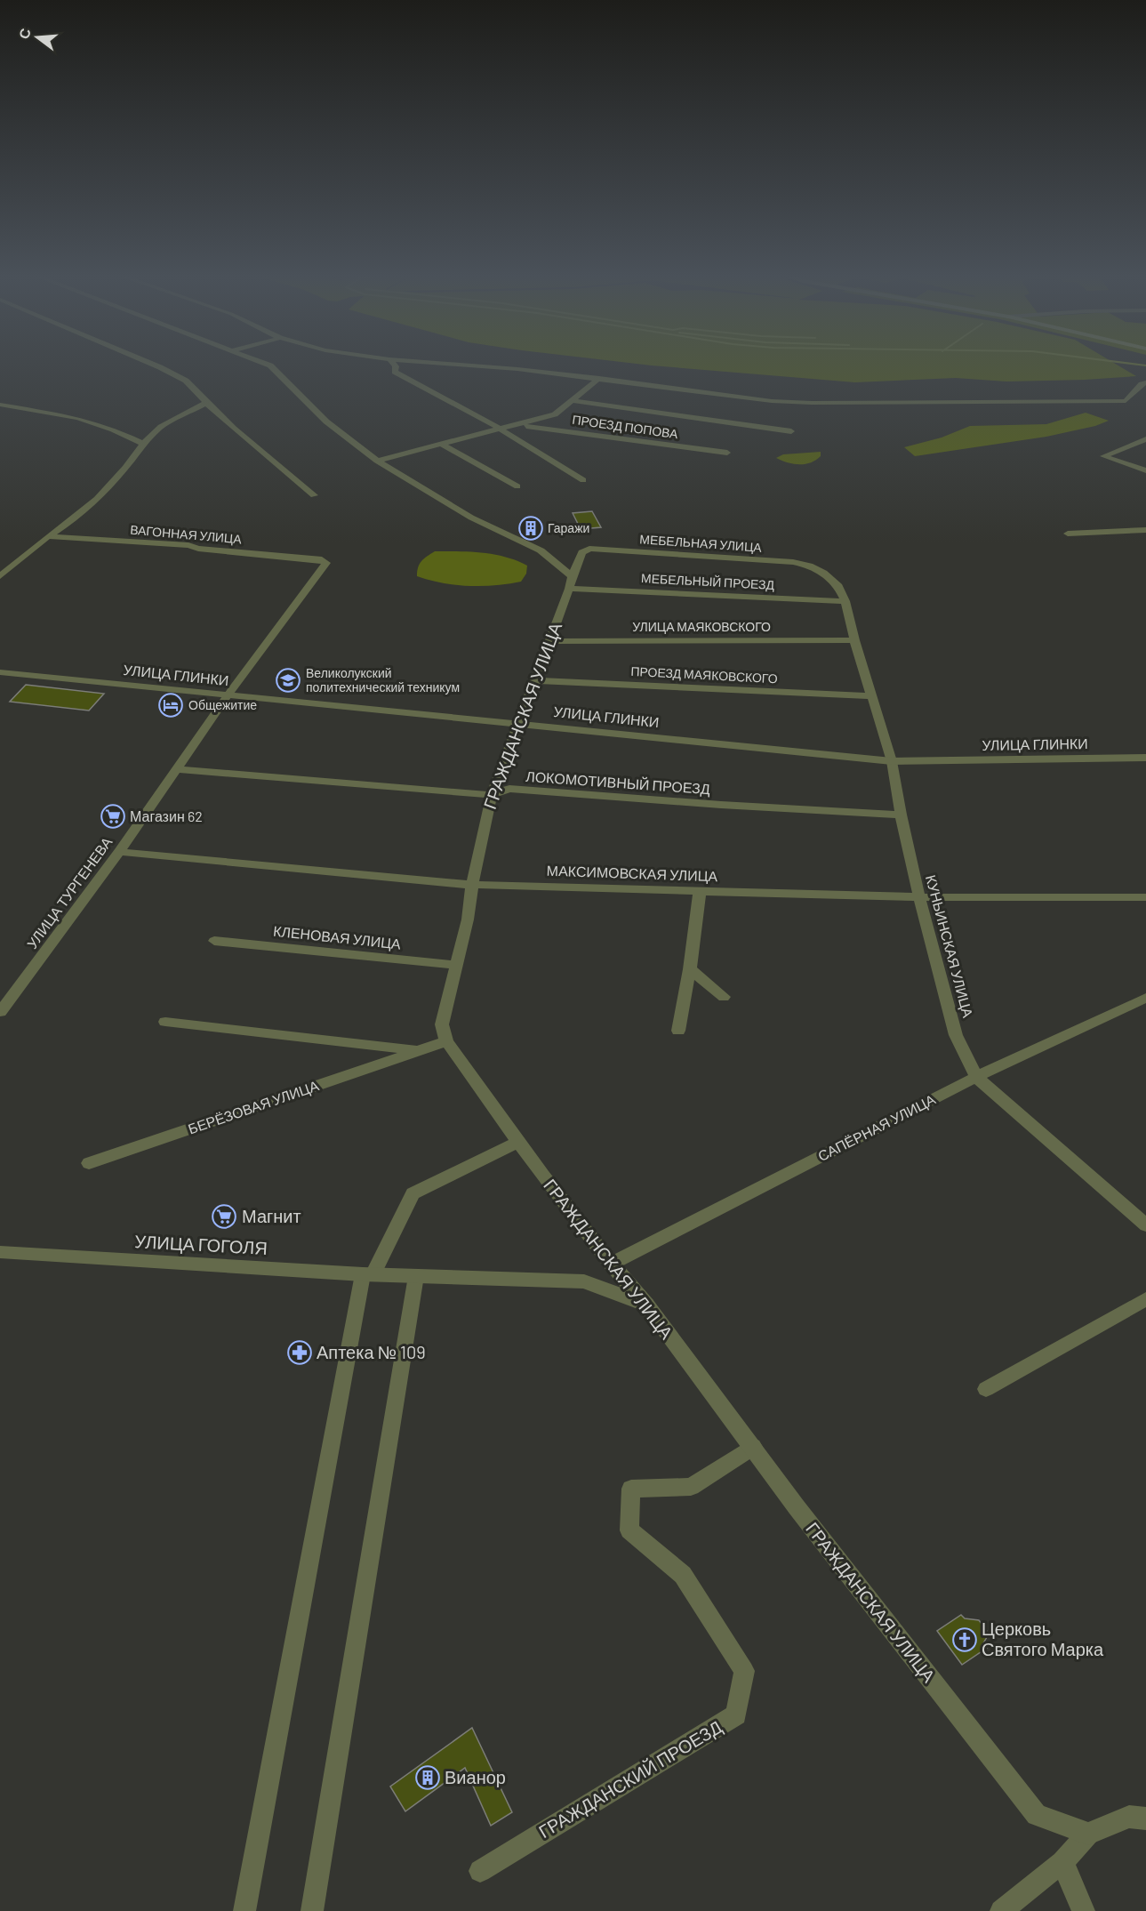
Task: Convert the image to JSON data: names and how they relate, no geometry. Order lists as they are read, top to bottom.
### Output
{
  "streets": {
    "street": [
      "ПРОЕЗД ПОПОВА",
      "ВАГОННАЯ УЛИЦА",
      "МЕБЕЛЬНАЯ УЛИЦА",
      "МЕБЕЛЬНЫЙ ПРОЕЗД",
      "УЛИЦА МАЯКОВСКОГО",
      "УЛИЦА ГЛИНКИ",
      "ПРОЕЗД МАЯКОВСКОГО",
      "ГРАЖДАНСКАЯ УЛИЦА",
      "ЛОКОМОТИВНЫЙ ПРОЕЗД",
      "МАКСИМОВСКАЯ УЛИЦА",
      "УЛИЦА ТУРГЕНЕВА",
      "КЛЕНОВАЯ УЛИЦА",
      "КУНЬИНСКАЯ УЛИЦА",
      "БЕРЁЗОВАЯ УЛИЦА",
      "САПЁРНАЯ УЛИЦА",
      "УЛИЦА ГОГОЛЯ",
      "ГРАЖДАНСКИЙ ПРОЕЗД"
    ]
  },
  "crossings": [
    ["ВАГОННАЯ УЛИЦА", "УЛИЦА ТУРГЕНЕВА"],
    ["МЕБЕЛЬНАЯ УЛИЦА", "МЕБЕЛЬНЫЙ ПРОЕЗД"],
    ["МЕБЕЛЬНАЯ УЛИЦА", "ГРАЖДАНСКАЯ УЛИЦА"],
    ["МЕБЕЛЬНАЯ УЛИЦА", "КУНЬИНСКАЯ УЛИЦА"],
    ["МЕБЕЛЬНЫЙ ПРОЕЗД", "ГРАЖДАНСКАЯ УЛИЦА"],
    ["МЕБЕЛЬНЫЙ ПРОЕЗД", "КУНЬИНСКАЯ УЛИЦА"],
    ["УЛИЦА МАЯКОВСКОГО", "ГРАЖДАНСКАЯ УЛИЦА"],
    ["УЛИЦА МАЯКОВСКОГО", "КУНЬИНСКАЯ УЛИЦА"],
    ["УЛИЦА ГЛИНКИ", "ГРАЖДАНСКАЯ УЛИЦА"],
    ["УЛИЦА ГЛИНКИ", "УЛИЦА ТУРГЕНЕВА"],
    ["УЛИЦА ГЛИНКИ", "КУНЬИНСКАЯ УЛИЦА"],
    ["ПРОЕЗД МАЯКОВСКОГО", "ГРАЖДАНСКАЯ УЛИЦА"],
    ["ПРОЕЗД МАЯКОВСКОГО", "КУНЬИНСКАЯ УЛИЦА"],
    ["ГРАЖДАНСКАЯ УЛИЦА", "ЛОКОМОТИВНЫЙ ПРОЕЗД"],
    ["ГРАЖДАНСКАЯ УЛИЦА", "МАКСИМОВСКАЯ УЛИЦА"],
    ["ГРАЖДАНСКАЯ УЛИЦА", "КЛЕНОВАЯ УЛИЦА"],
    ["ГРАЖДАНСКАЯ УЛИЦА", "БЕРЁЗОВАЯ УЛИЦА"],
    ["ГРАЖДАНСКАЯ УЛИЦА", "САПЁРНАЯ УЛИЦА"],
    ["ГРАЖДАНСКАЯ УЛИЦА", "УЛИЦА ГОГОЛЯ"],
    ["ГРАЖДАНСКАЯ УЛИЦА", "ГРАЖДАНСКИЙ ПРОЕЗД"],
    ["ЛОКОМОТИВНЫЙ ПРОЕЗД", "УЛИЦА ТУРГЕНЕВА"],
    ["ЛОКОМОТИВНЫЙ ПРОЕЗД", "КУНЬИНСКАЯ УЛИЦА"],
    ["МАКСИМОВСКАЯ УЛИЦА", "УЛИЦА ТУРГЕНЕВА"],
    ["МАКСИМОВСКАЯ УЛИЦА", "КУНЬИНСКАЯ УЛИЦА"],
    ["КУНЬИНСКАЯ УЛИЦА", "САПЁРНАЯ УЛИЦА"]
  ],
  "places": {
    "building": ["Гаражи", "Вианор"],
    "school or university": ["Великолукский политехнический техникум"],
    "hotel": ["Общежитие"],
    "supermarket": ["Магазин 62", "Магнит"],
    "pharmacy": ["Аптека № 109"],
    "church": ["Церковь Святого Марка"]
  },
  "north": "left"
}
